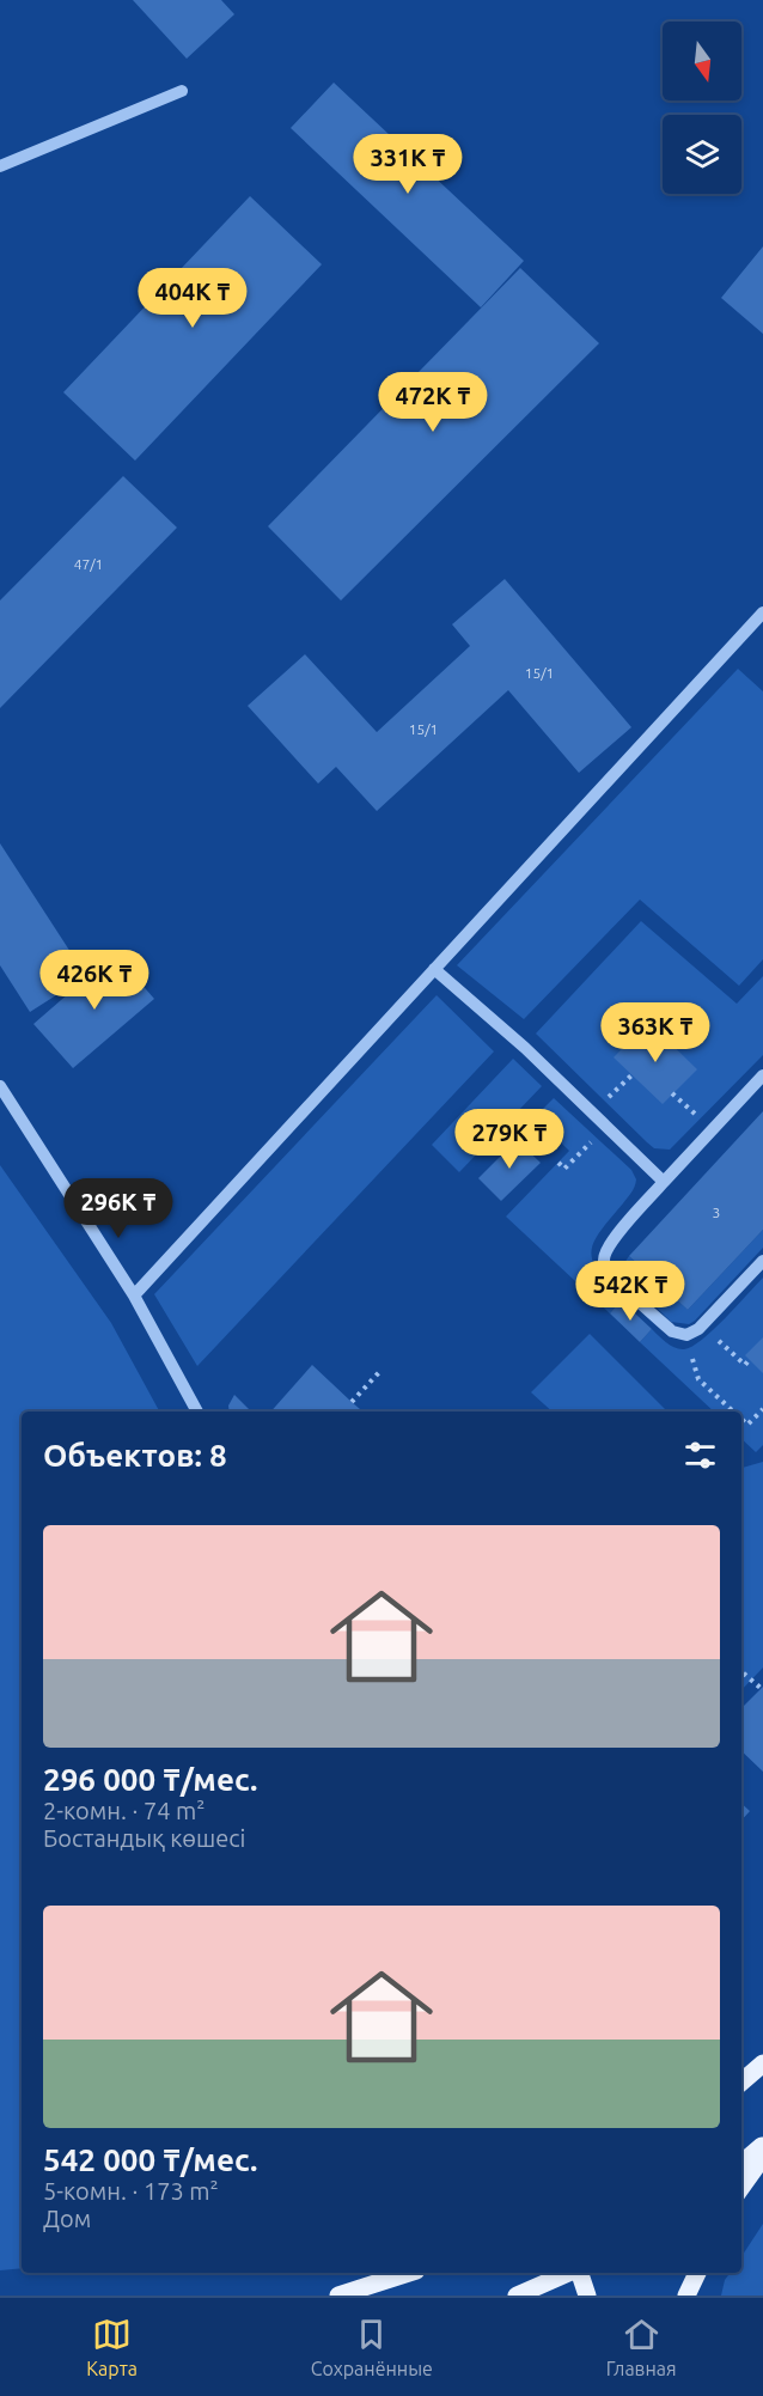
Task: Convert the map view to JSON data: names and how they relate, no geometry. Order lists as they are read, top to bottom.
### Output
{
  "house_numbers": [
    "47/1",
    "15/1",
    "15/1",
    "3"
  ],
  "north": "bottom",
  "page": {
    "price": [
      "331K ₸",
      "404K ₸",
      "472K ₸",
      "426K ₸",
      "363K ₸",
      "279K ₸",
      "296K ₸",
      "542K ₸"
    ],
    "heading": "Объектов: 8",
    "list": [
      {
        "name": "296 000 ₸/мес.",
        "note": "2-комн. · 74 m² · Бостандық көшесі"
      },
      {
        "name": "542 000 ₸/мес.",
        "note": "5-комн. · 173 m² · Дом"
      }
    ],
    "tabs": ["Карта", "Сохранённые", "Главная"]
  }
}
